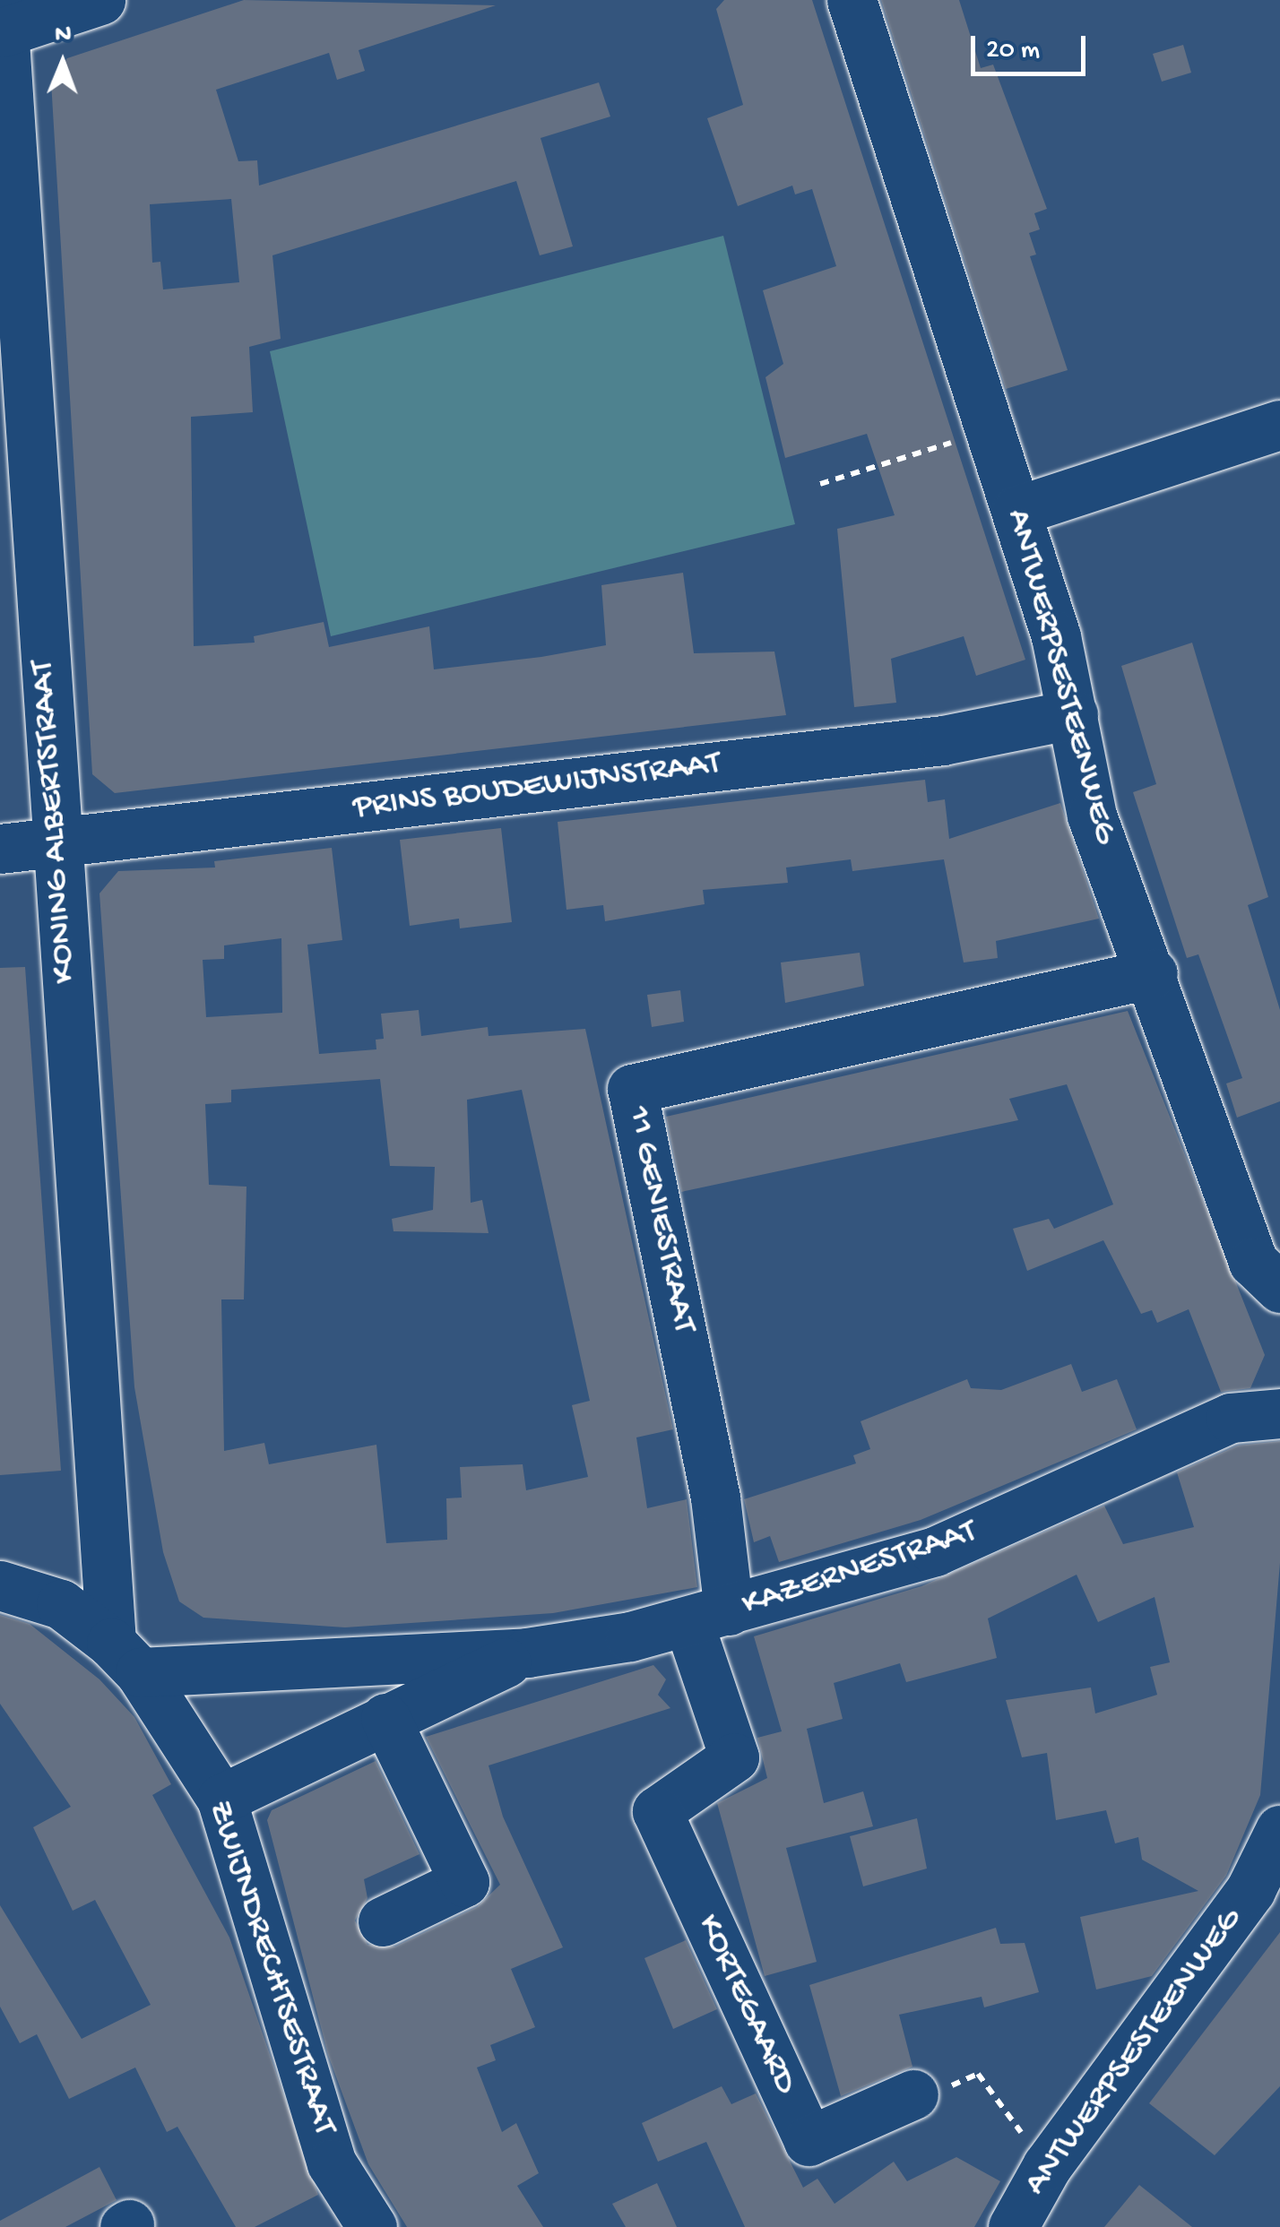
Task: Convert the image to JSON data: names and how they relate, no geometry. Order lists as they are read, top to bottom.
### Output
{
  "streets": {
    "street": [
      "ANTWERPSESTEENWEG",
      "PRINS BOUDEWIJNSTRAAT",
      "KONING ALBERTSTRAAT",
      "11 GENIESTRAAT",
      "KAZERNESTRAAT",
      "ZWIJNDRECHTSESTRAAT",
      "KORTEGAARD"
    ]
  },
  "crossings": [
    ["ANTWERPSESTEENWEG", "PRINS BOUDEWIJNSTRAAT"],
    ["ANTWERPSESTEENWEG", "11 GENIESTRAAT"],
    ["PRINS BOUDEWIJNSTRAAT", "KONING ALBERTSTRAAT"],
    ["KONING ALBERTSTRAAT", "KAZERNESTRAAT"],
    ["KONING ALBERTSTRAAT", "ZWIJNDRECHTSESTRAAT"],
    ["11 GENIESTRAAT", "KAZERNESTRAAT"],
    ["11 GENIESTRAAT", "KORTEGAARD"],
    ["KAZERNESTRAAT", "ZWIJNDRECHTSESTRAAT"],
    ["KAZERNESTRAAT", "KORTEGAARD"]
  ],
  "scale_bar": "20 m",
  "north": "top"
}
